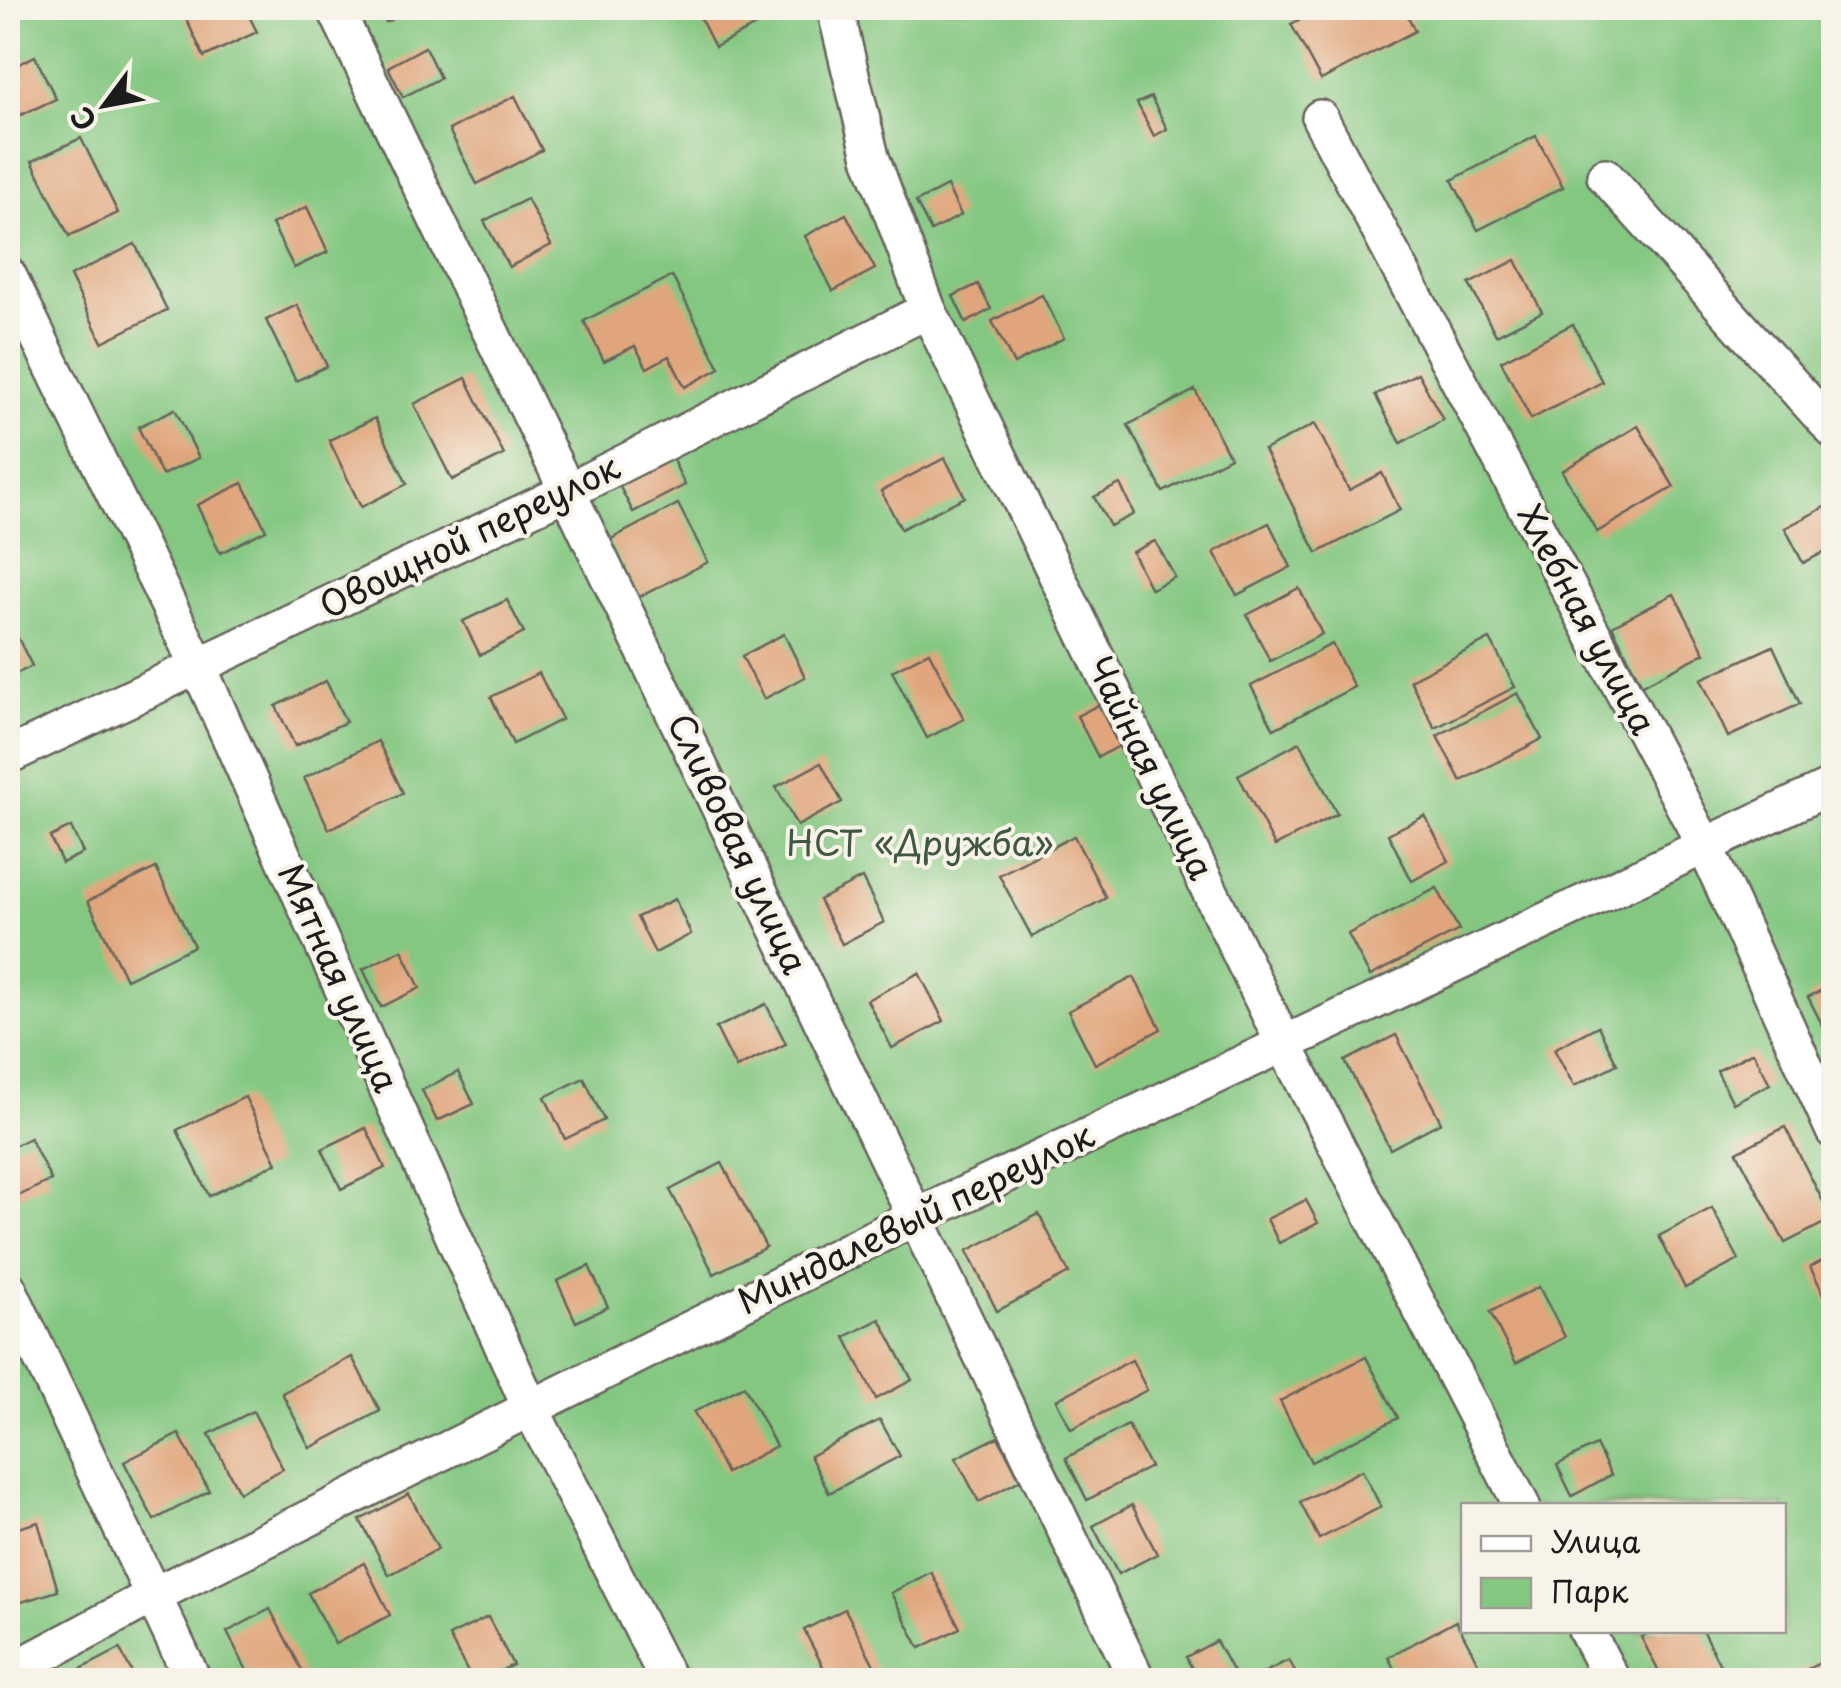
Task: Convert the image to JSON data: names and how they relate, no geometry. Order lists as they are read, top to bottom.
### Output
{
  "streets": {
    "street": [
      "Овощной переулок",
      "Хлебная улица",
      "Чайная улица",
      "Сливовая улица",
      "Мятная улица",
      "Миндалевый переулок"
    ]
  },
  "crossings": [
    ["Овощной переулок", "Чайная улица"],
    ["Овощной переулок", "Сливовая улица"],
    ["Овощной переулок", "Мятная улица"],
    ["Хлебная улица", "Миндалевый переулок"],
    ["Чайная улица", "Миндалевый переулок"],
    ["Сливовая улица", "Миндалевый переулок"],
    ["Мятная улица", "Миндалевый переулок"]
  ],
  "parks": ["НСТ «Дружба»"],
  "legend": ["Улица", "Парк"],
  "north": "bottom left"
}
